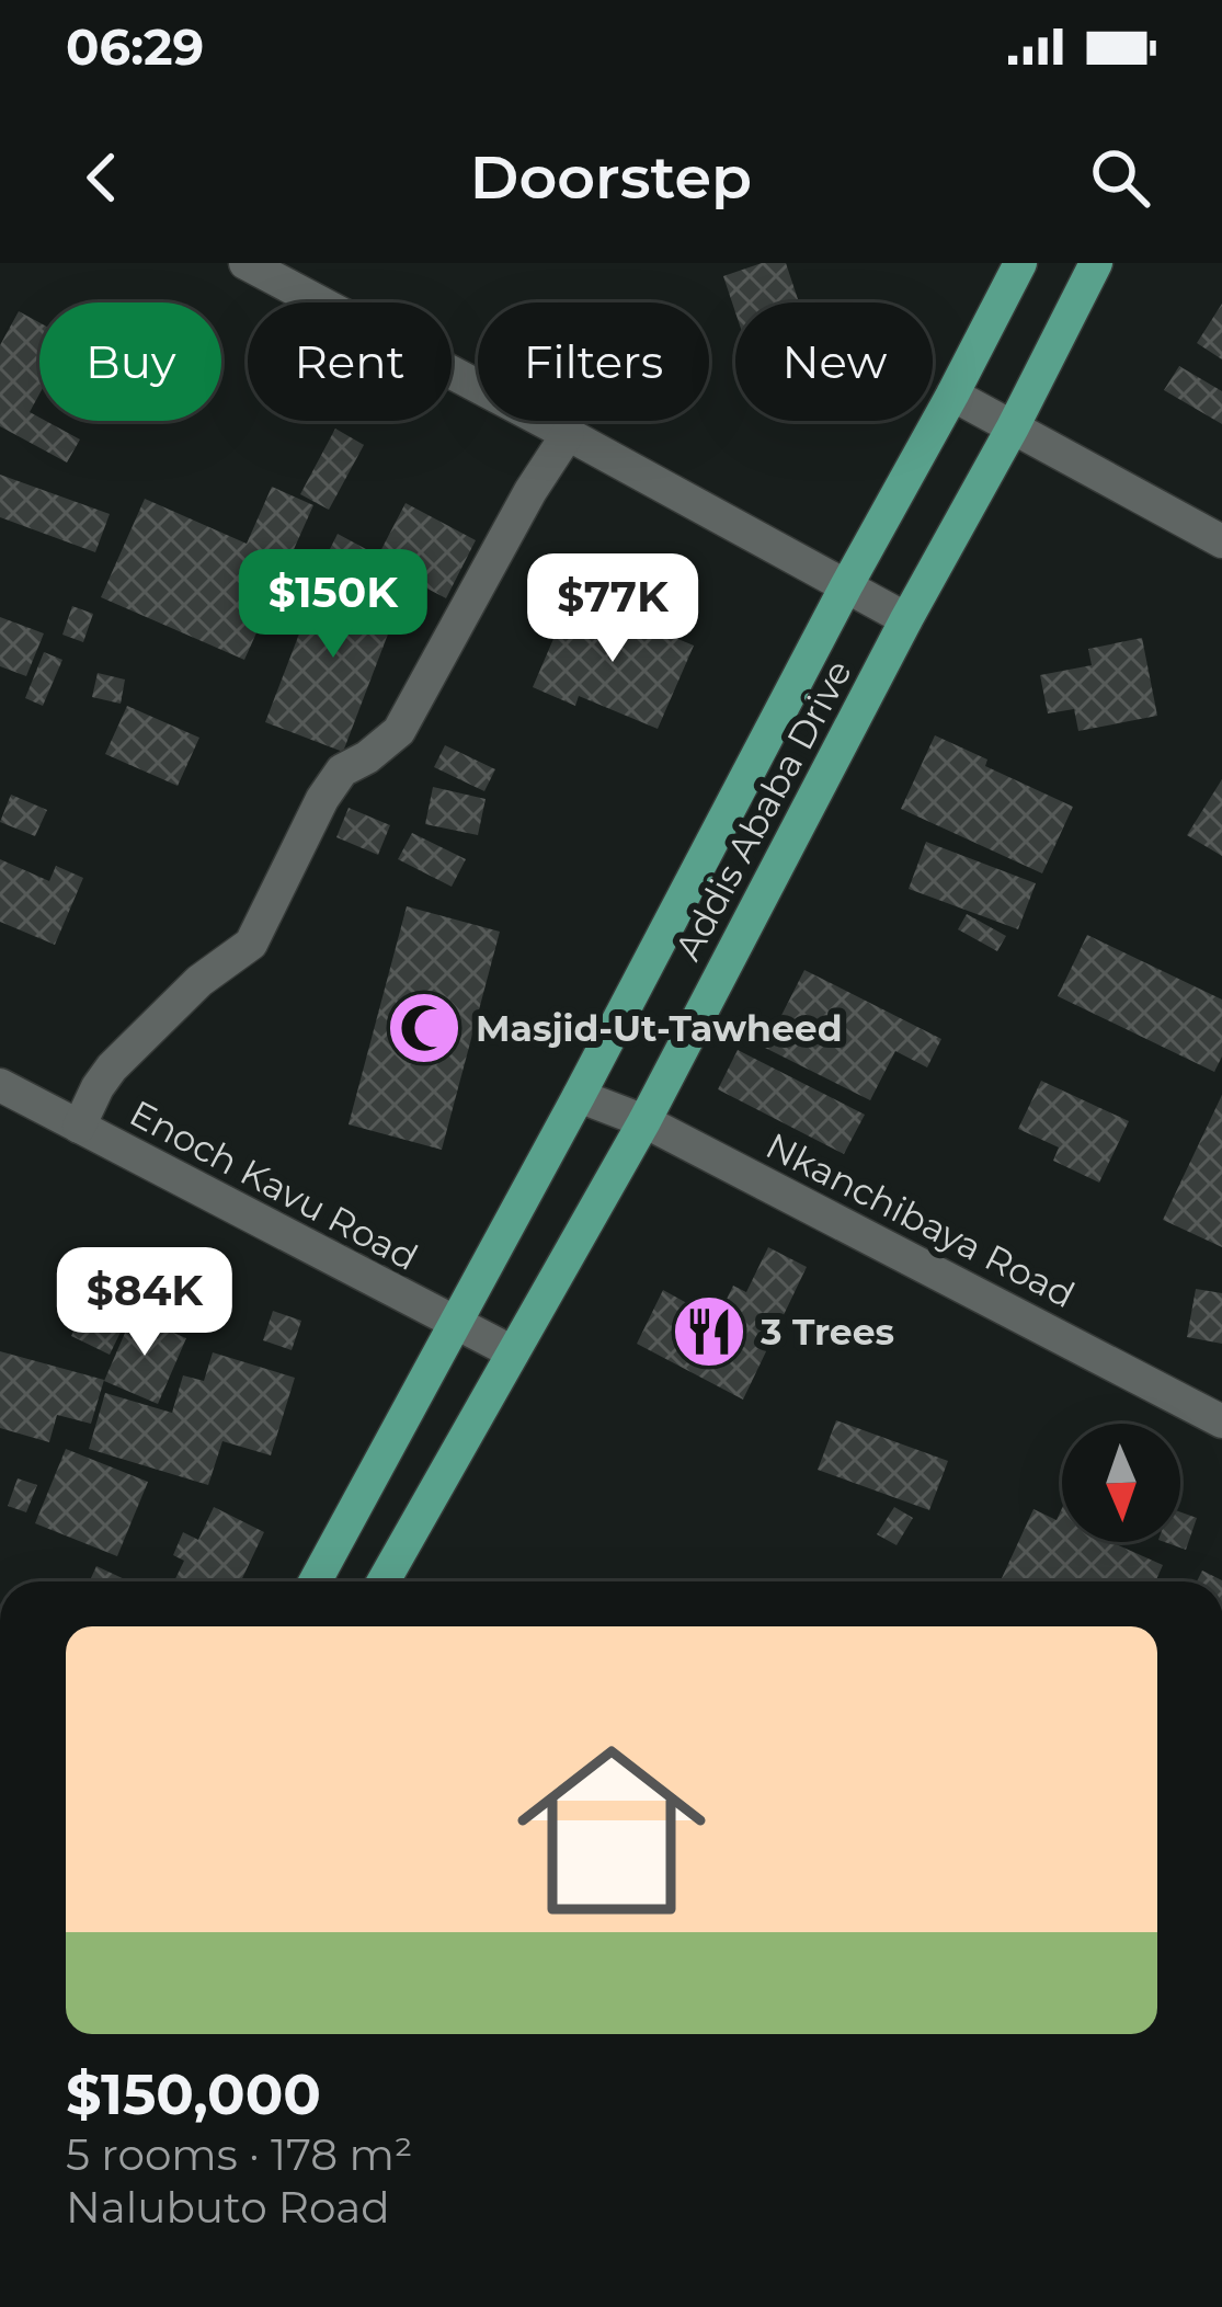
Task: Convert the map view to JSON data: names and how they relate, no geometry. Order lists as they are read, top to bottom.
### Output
{
  "streets": {
    "main road": ["Addis Ababa Drive"],
    "street": ["Enoch Kavu Road", "Nkanchibaya Road"]
  },
  "crossings": [
    ["Addis Ababa Drive", "Enoch Kavu Road"],
    ["Addis Ababa Drive", "Nkanchibaya Road"]
  ],
  "places": {
    "mosque": ["Masjid-Ut-Tawheed"],
    "restaurant": ["3 Trees"]
  },
  "north": "bottom",
  "page": {
    "status": "06:29",
    "header": "Doorstep",
    "chip": [
      "Buy",
      "Rent",
      "Filters",
      "New"
    ],
    "price": ["$150K", "$77K", "$84K"],
    "list": [
      {
        "name": "$150,000",
        "note": "5 rooms · 178 m² · Nalubuto Road"
      }
    ]
  }
}
